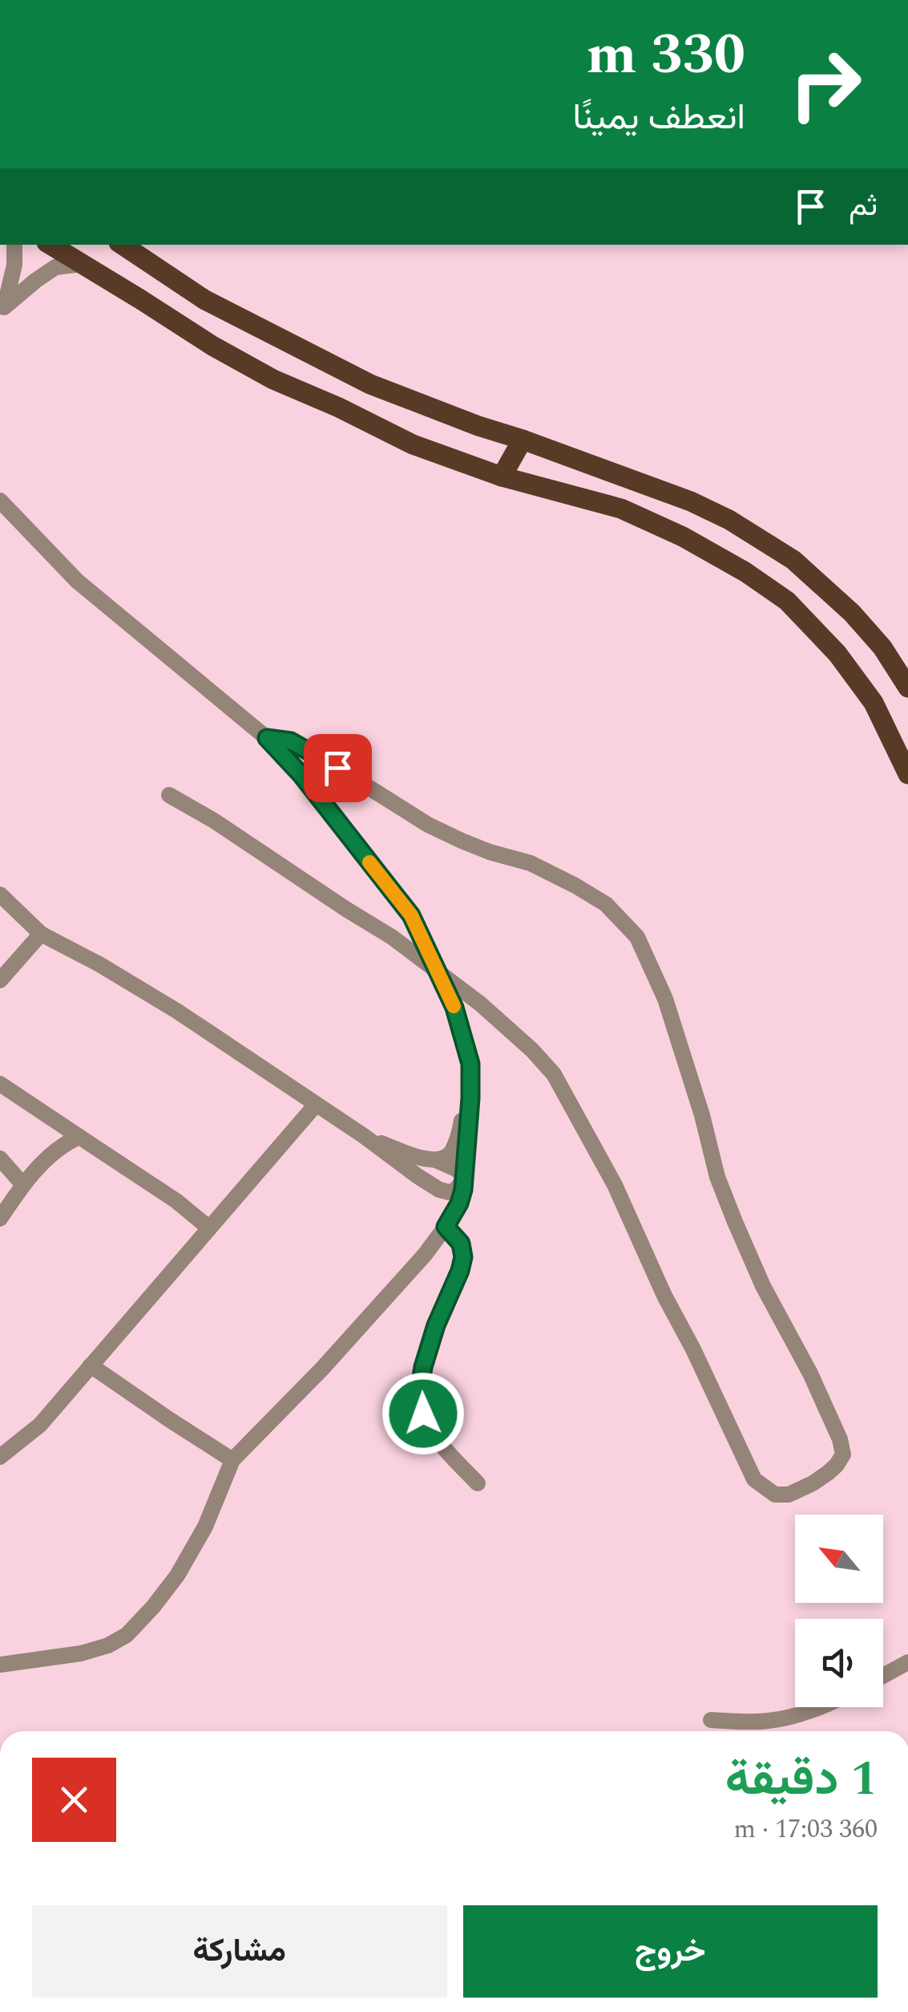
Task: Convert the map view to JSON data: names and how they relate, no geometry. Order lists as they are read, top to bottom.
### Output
{
  "north": "top left",
  "page": {
    "turn": ["330 m", "انعطف يمينًا"],
    "then": "ثم",
    "heading": ["1 دقيقة", "360 m · 17:03"],
    "buttons": ["خروج", "مشاركة"]
  }
}
